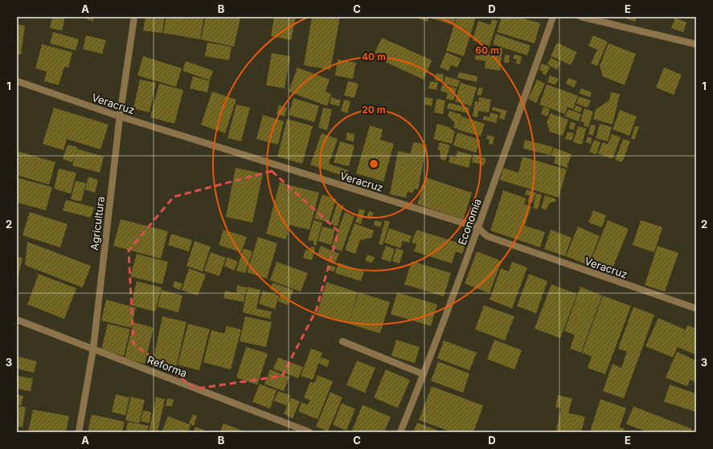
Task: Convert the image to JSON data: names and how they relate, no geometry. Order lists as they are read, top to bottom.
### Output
{
  "streets": {
    "street": [
      "Veracruz",
      "Economía",
      "Agricultura",
      "Reforma"
    ]
  },
  "crossings": [
    ["Veracruz", "Economía"],
    ["Veracruz", "Agricultura"],
    ["Agricultura", "Reforma"]
  ],
  "grid": {
    "columns": [
      "A",
      "B",
      "C",
      "D",
      "E"
    ],
    "rows": ["1", "2", "3"]
  },
  "rings": ["60 m", "40 m", "20 m"]
}
